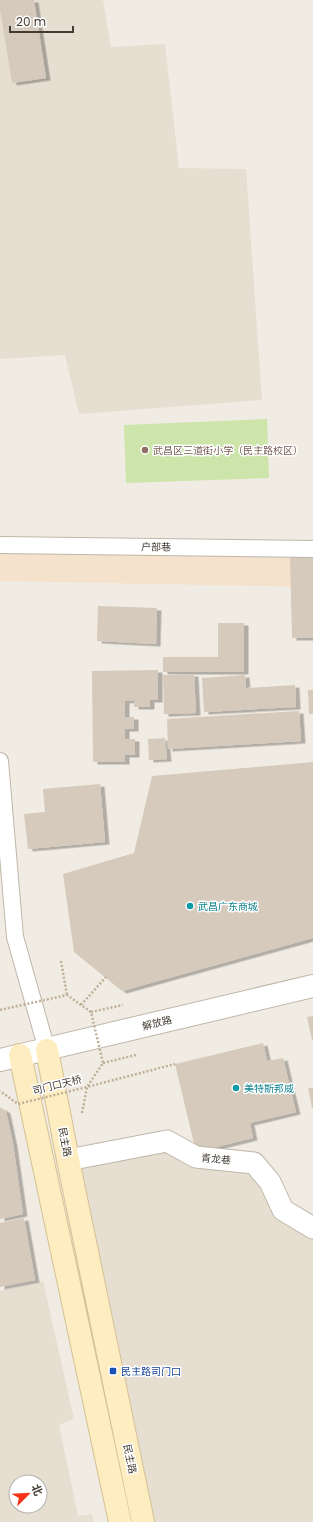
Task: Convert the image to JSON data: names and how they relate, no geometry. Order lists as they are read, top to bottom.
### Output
{
  "streets": {
    "main road": ["民主路"],
    "street": ["户部巷", "解放路", "青龙巷"],
    "path": ["司门口天桥"]
  },
  "crossings": [
    ["解放路", "民主路"],
    ["民主路", "青龙巷"]
  ],
  "places": {
    "other": ["武昌区三道街小学（民主路校区）", "武昌广东商城", "美特斯邦威"],
    "transit": ["民主路司门口"]
  },
  "scale_bar": "20 m",
  "north": "top right"
}
